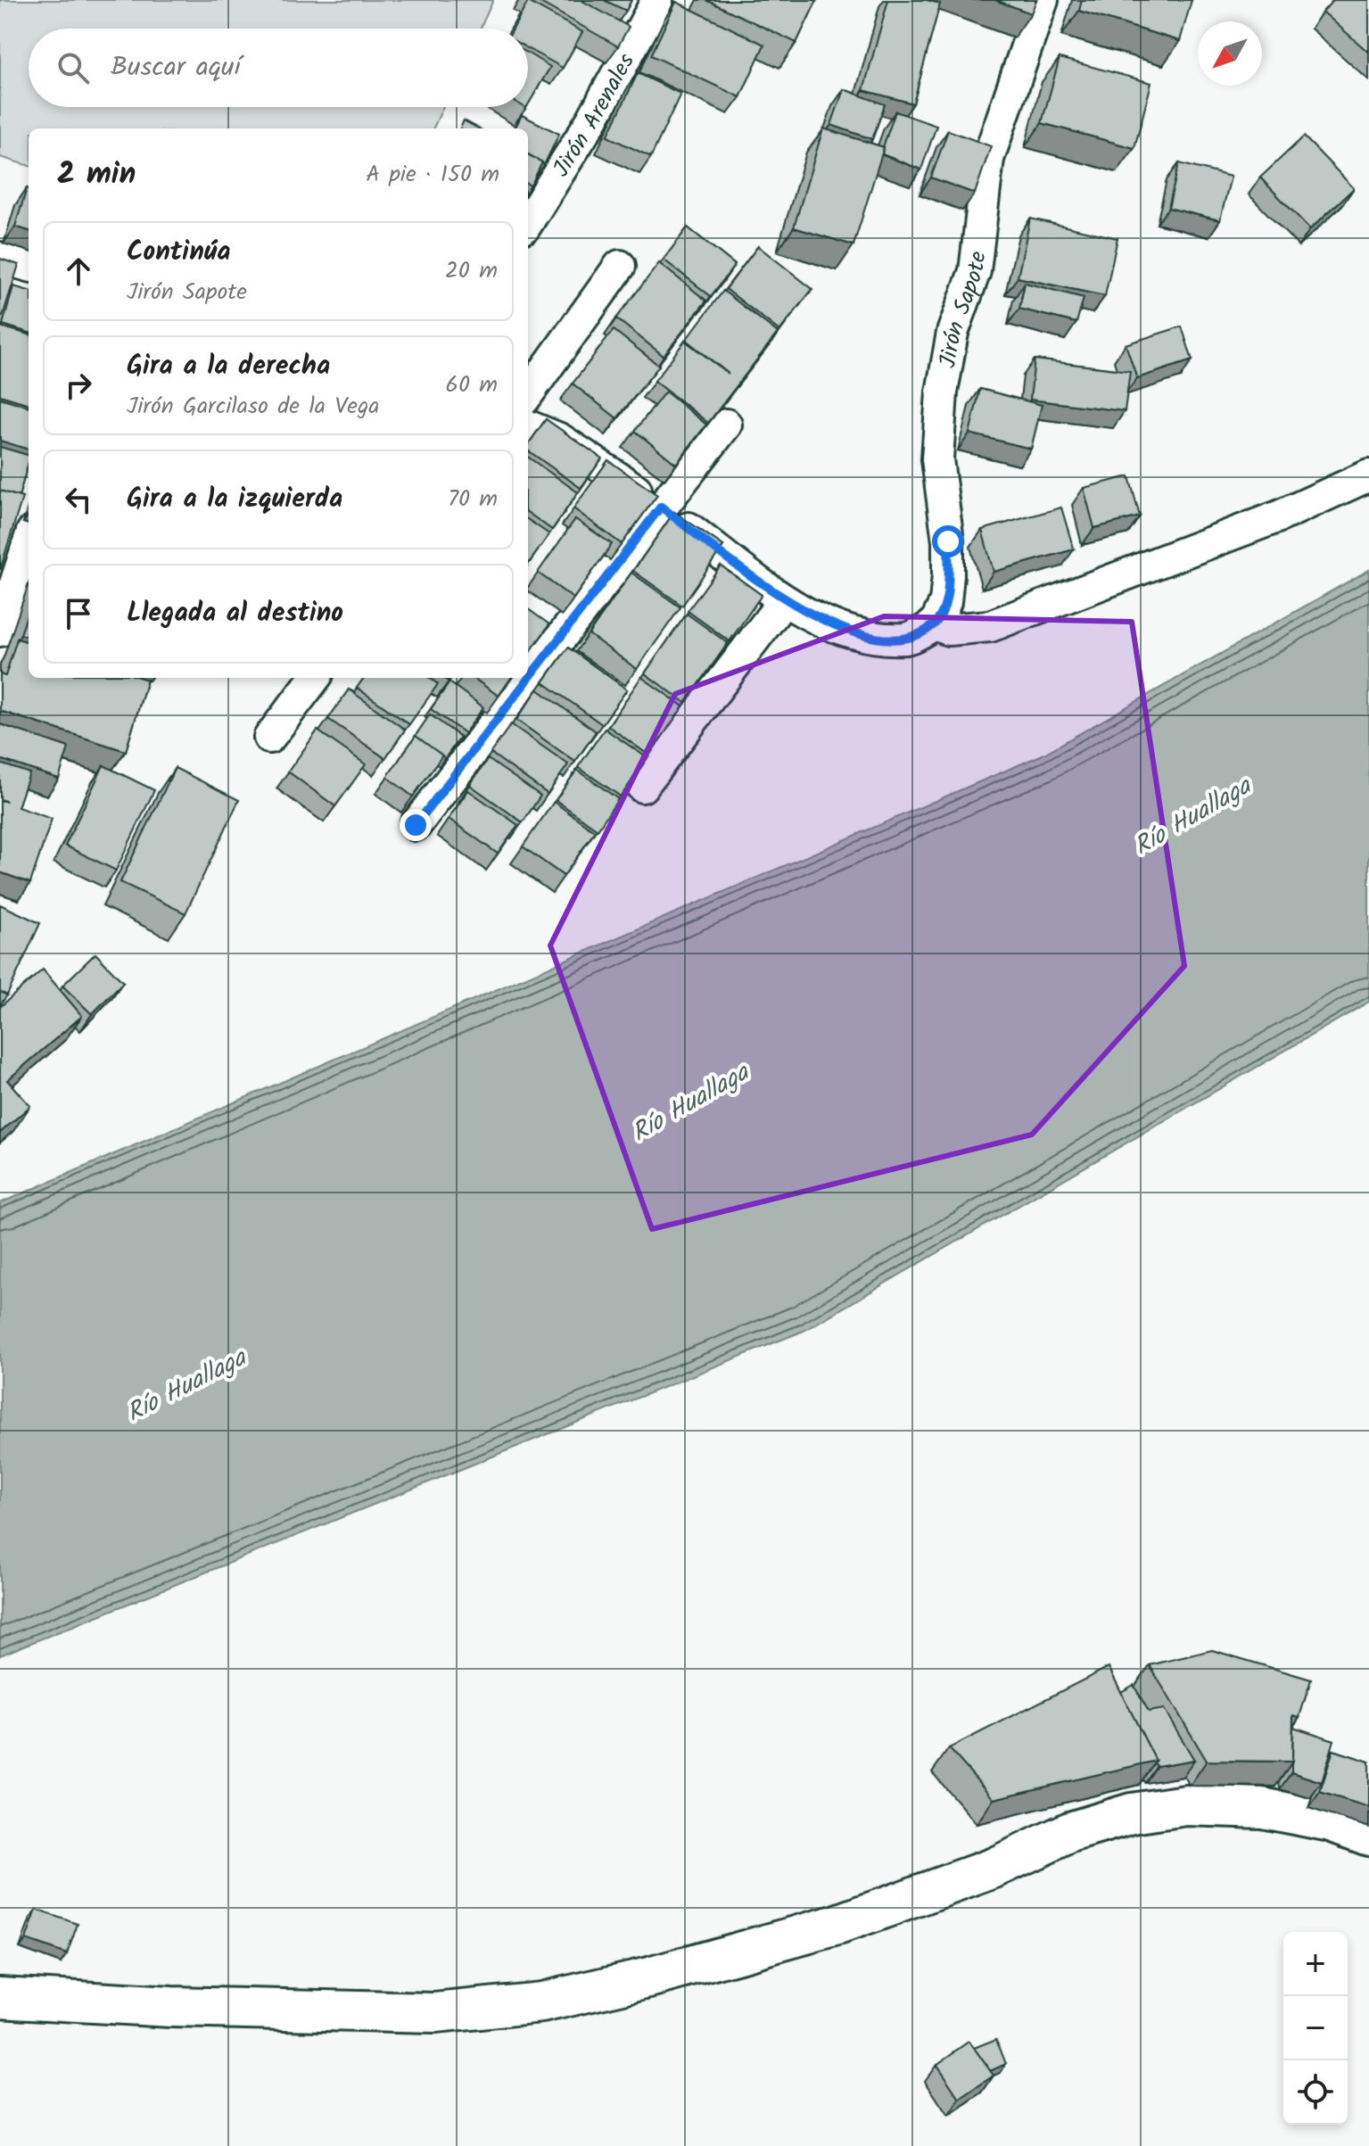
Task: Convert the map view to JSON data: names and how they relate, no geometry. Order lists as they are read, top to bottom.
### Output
{
  "streets": {
    "street": ["Jirón Arenales", "Jirón Sapote"]
  },
  "water": ["Río Huallaga"],
  "north": "bottom left",
  "page": {
    "search": "Buscar aquí",
    "heading": ["2 min", "A pie · 150 m"],
    "list": [
      ["Continúa", "Jirón Sapote", "20 m"],
      ["Gira a la derecha", "Jirón Garcilaso de la Vega", "60 m"],
      ["Gira a la izquierda", "70 m"],
      "Llegada al destino"
    ],
    "map_buttons": ["+", "−"]
  }
}
